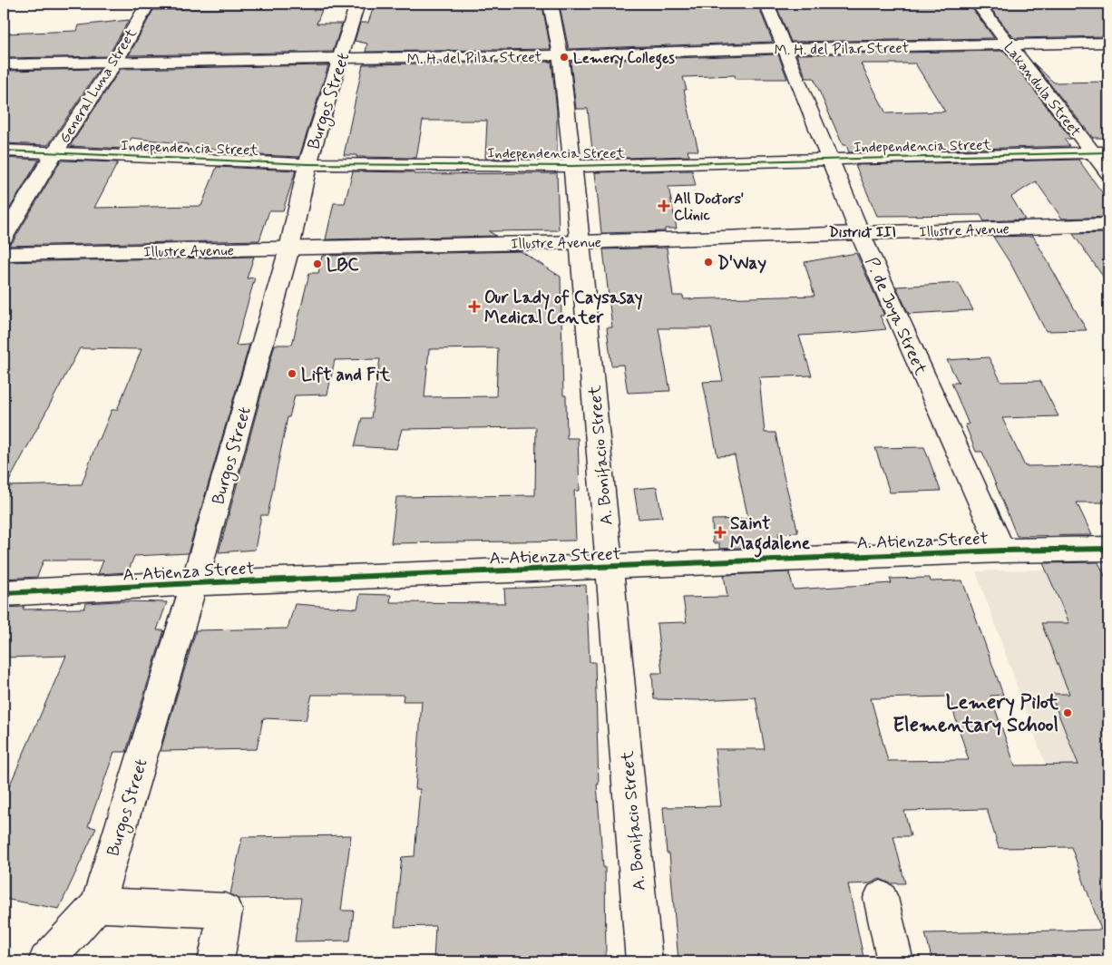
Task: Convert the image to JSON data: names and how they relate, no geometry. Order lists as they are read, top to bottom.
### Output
{
  "streets": {
    "street": [
      "M. H. del Pilar Street",
      "General Luna Street",
      "Lakandula Street",
      "Burgos Street",
      "Independencia Street",
      "Illustre Avenue",
      "P. de Joya Street",
      "A. Bonifacio Street",
      "A. Atienza Street"
    ]
  },
  "crossings": [
    ["M. H. del Pilar Street", "General Luna Street"],
    ["M. H. del Pilar Street", "Lakandula Street"],
    ["M. H. del Pilar Street", "Burgos Street"],
    ["M. H. del Pilar Street", "P. de Joya Street"],
    ["M. H. del Pilar Street", "A. Bonifacio Street"],
    ["General Luna Street", "Independencia Street"],
    ["Lakandula Street", "Independencia Street"],
    ["Burgos Street", "Independencia Street"],
    ["Burgos Street", "Illustre Avenue"],
    ["Burgos Street", "A. Atienza Street"],
    ["Independencia Street", "P. de Joya Street"],
    ["Independencia Street", "A. Bonifacio Street"],
    ["Illustre Avenue", "P. de Joya Street"],
    ["Illustre Avenue", "A. Bonifacio Street"],
    ["P. de Joya Street", "A. Atienza Street"],
    ["A. Bonifacio Street", "A. Atienza Street"]
  ],
  "districts": ["District III"],
  "places": {
    "other": [
      "Lemery Colleges",
      "D'Way",
      "LBC",
      "Lift and Fit",
      "Lemery Pilot Elementary School"
    ],
    "health": ["All Doctors' Clinic", "Our Lady of Caysasay Medical Center", "Saint Magdalene"]
  }
}
